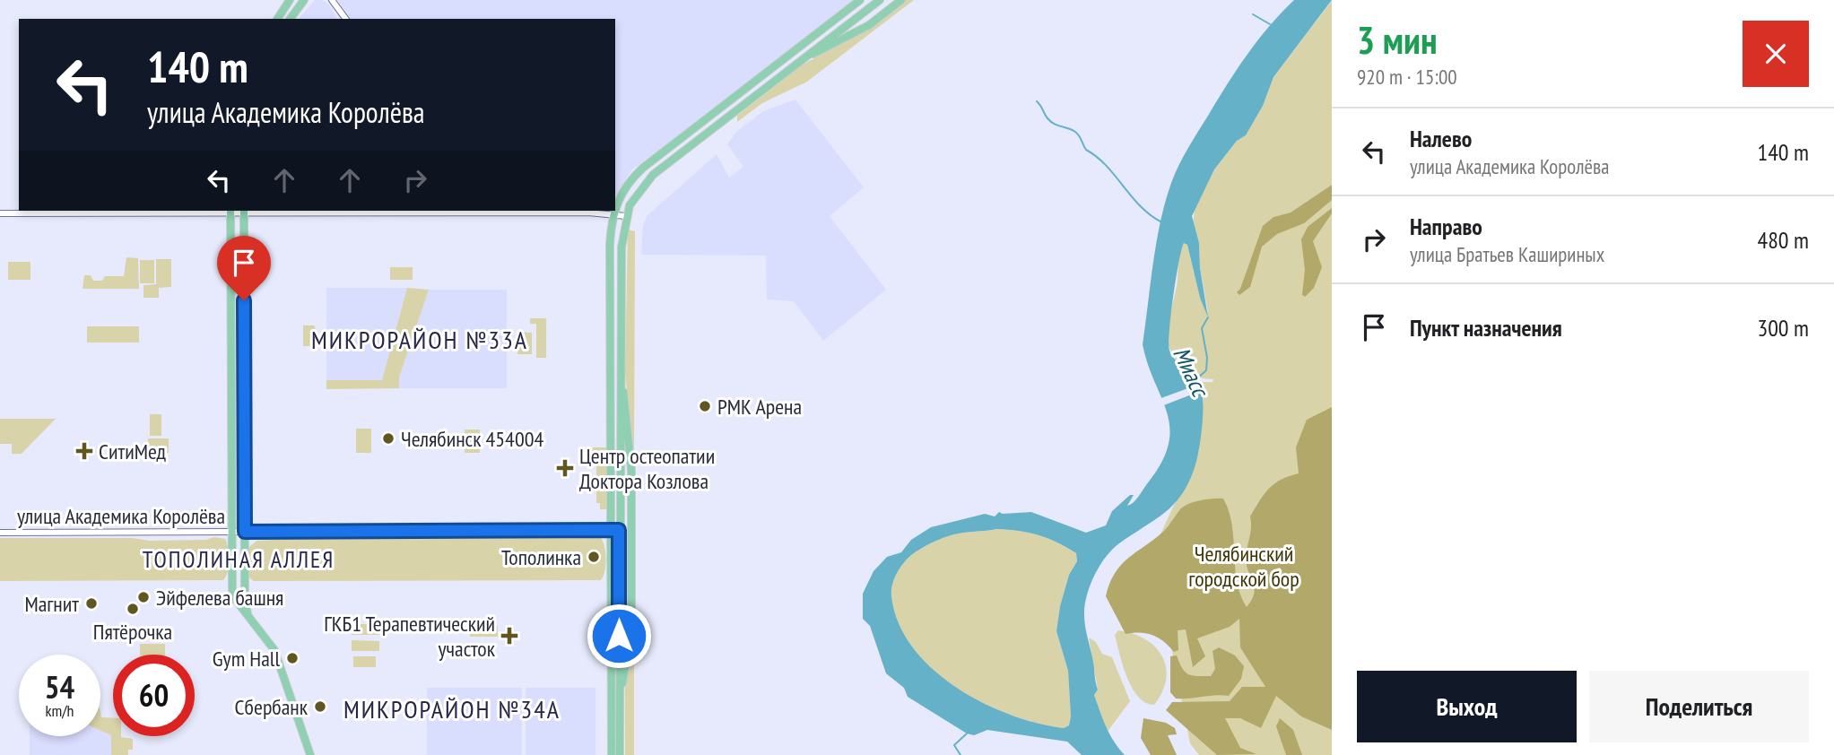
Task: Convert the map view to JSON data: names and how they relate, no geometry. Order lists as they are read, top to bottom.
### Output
{
  "streets": {
    "street": ["улица Академика Королёва"]
  },
  "districts": ["МИКРОРАЙОН №33А", "ТОПОЛИНАЯ АЛЛЕЯ", "МИКРОРАЙОН №34А"],
  "water": ["Миасс"],
  "parks": ["Челябинский городской бор"],
  "places": {
    "other": [
      "РМК Арена",
      "Челябинск 454004",
      "Тополинка",
      "Эйфелева башня",
      "Магнит",
      "Пятёрочка",
      "Gym Hall",
      "Сбербанк"
    ],
    "health": ["СитиМед", "Центр остеопатии Доктора Козлова", "ГКБ1 Терапевтический участок"]
  },
  "page": {
    "heading": ["3 мин", "920 m · 15:00"],
    "turn": ["140 m", "улица Академика Королёва"],
    "list": [
      {
        "name": "Налево",
        "note": "улица Академика Королёва",
        "value": "140 m"
      },
      {
        "name": "Направо",
        "note": "улица Братьев Кашириных",
        "value": "480 m"
      },
      {
        "name": "Пункт назначения",
        "value": "300 m"
      }
    ],
    "speed": "54 km/h",
    "limit": "60",
    "buttons": ["Выход", "Поделиться"]
  }
}
